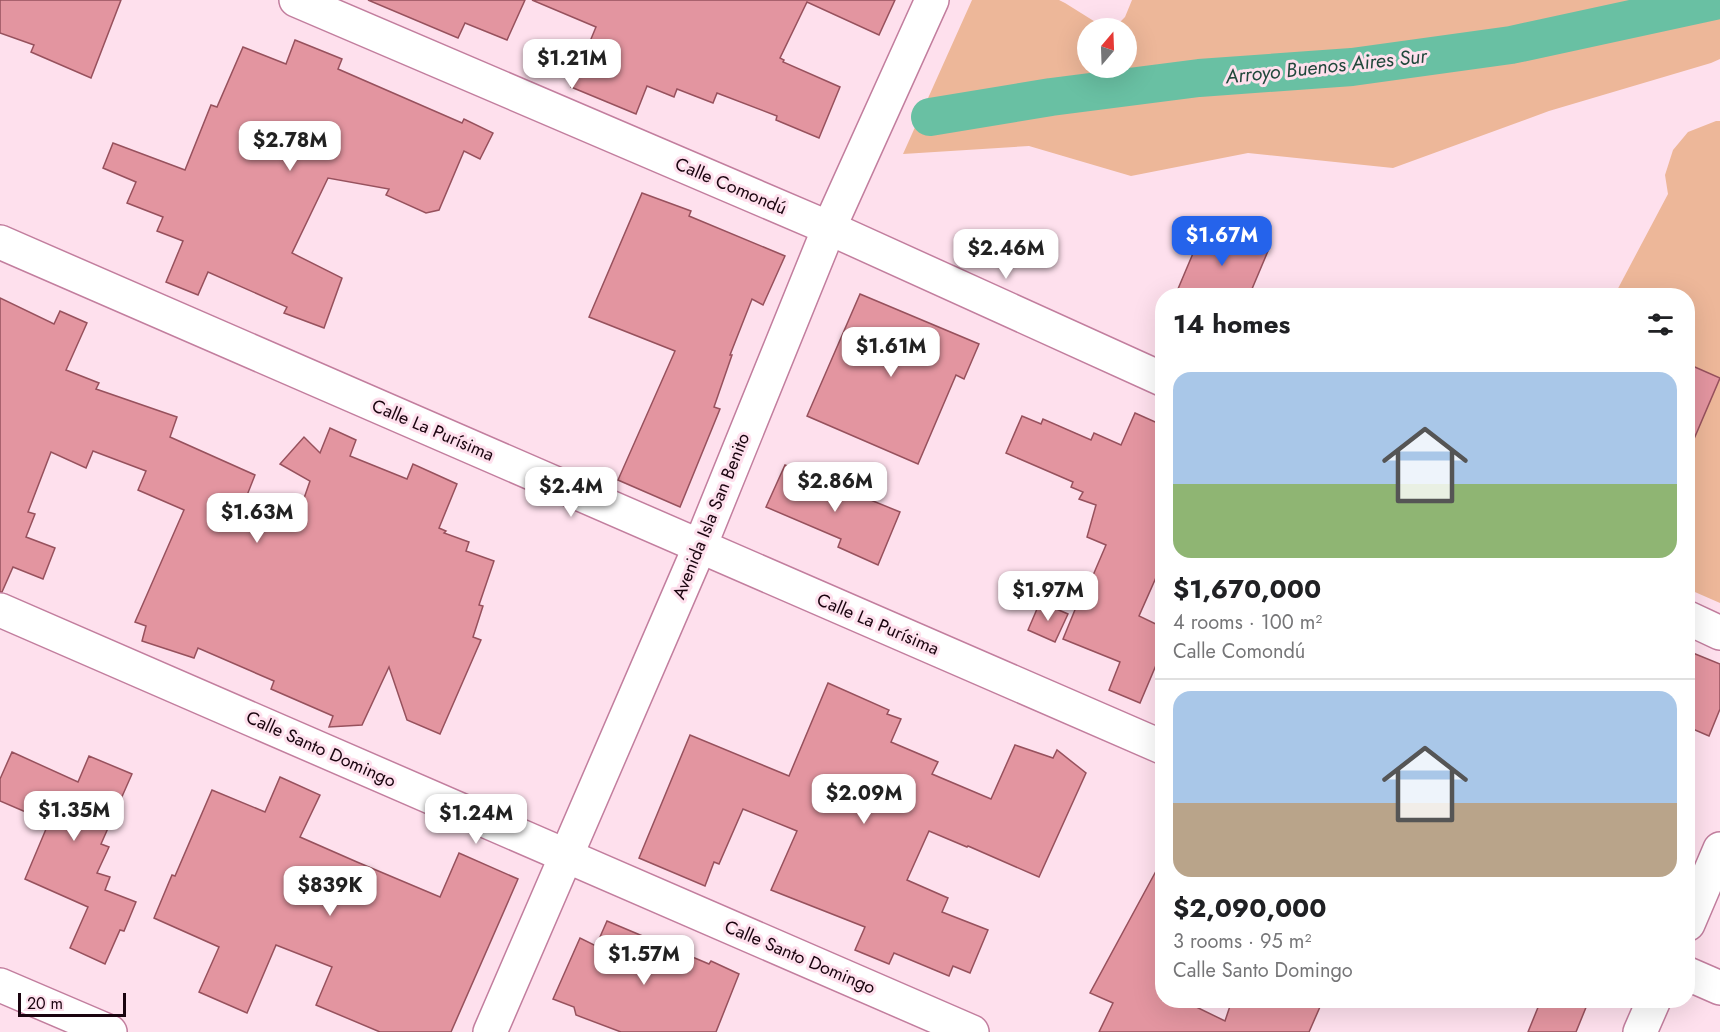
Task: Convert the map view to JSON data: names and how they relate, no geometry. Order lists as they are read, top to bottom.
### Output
{
  "streets": {
    "street": [
      "Calle Comondú",
      "Calle La Purísima",
      "Avenida Isla San Benito",
      "Calle Santo Domingo"
    ]
  },
  "crossings": [
    ["Calle Comondú", "Avenida Isla San Benito"],
    ["Calle La Purísima", "Avenida Isla San Benito"],
    ["Avenida Isla San Benito", "Calle Santo Domingo"]
  ],
  "water": ["Arroyo Buenos Aires Sur"],
  "scale_bar": "20 m",
  "north": "top",
  "page": {
    "price": [
      "$1.21M",
      "$2.78M",
      "$1.67M",
      "$2.46M",
      "$1.61M",
      "$2.86M",
      "$2.4M",
      "$1.63M",
      "$1.97M",
      "$2.09M",
      "$1.35M",
      "$1.24M",
      "$839K",
      "$1.57M"
    ],
    "heading": "14 homes",
    "list": [
      {
        "name": "$1,670,000",
        "note": "4 rooms · 100 m² · Calle Comondú"
      },
      {
        "name": "$2,090,000",
        "note": "3 rooms · 95 m² · Calle Santo Domingo"
      }
    ],
    "scale": "20 m"
  }
}
